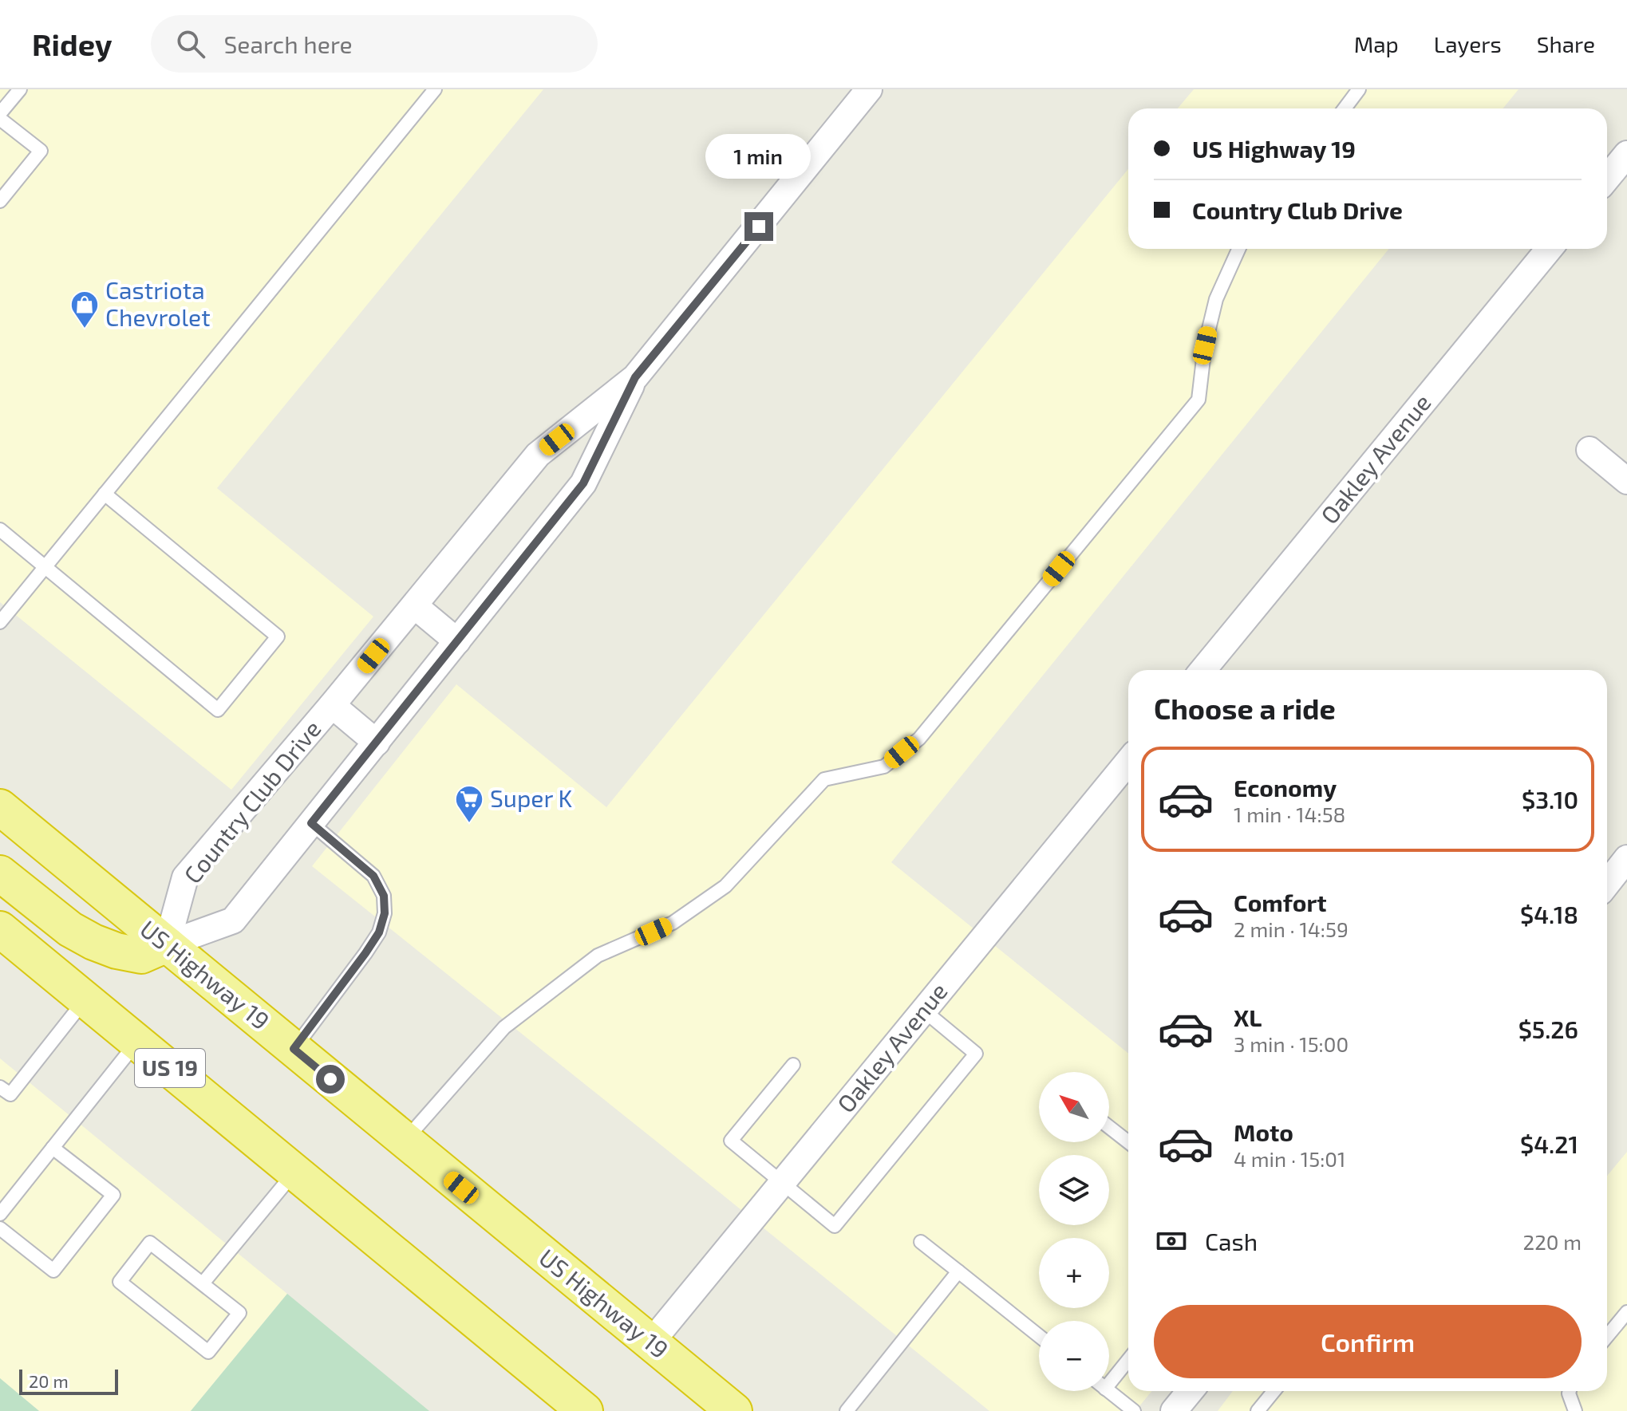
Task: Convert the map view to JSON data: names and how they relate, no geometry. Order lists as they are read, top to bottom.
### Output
{
  "streets": {
    "highway": ["US Highway 19", "US 19"],
    "street": ["Oakley Avenue", "Country Club Drive"]
  },
  "crossings": [
    ["Oakley Avenue", "US Highway 19"],
    ["Country Club Drive", "US Highway 19"]
  ],
  "places": {
    "shop": ["Castriota Chevrolet"],
    "supermarket": ["Super K"]
  },
  "scale_bar": "20 m",
  "north": "top left",
  "page": {
    "header": "Ridey",
    "search": "Search here",
    "nav": ["Map", "Layers", "Share"],
    "banner": ["US Highway 19", "Country Club Drive"],
    "bubble": "1 min",
    "heading": "Choose a ride",
    "list": [
      {
        "name": "Economy",
        "note": "1 min · 14:58",
        "value": "$3.10"
      },
      {
        "name": "Comfort",
        "note": "2 min · 14:59",
        "value": "$4.18"
      },
      {
        "name": "XL",
        "note": "3 min · 15:00",
        "value": "$5.26"
      },
      {
        "name": "Moto",
        "note": "4 min · 15:01",
        "value": "$4.21"
      }
    ],
    "map_buttons": ["+", "−"],
    "pay": ["Cash", "220 m"],
    "buttons": "Confirm",
    "scale": "20 m"
  }
}
